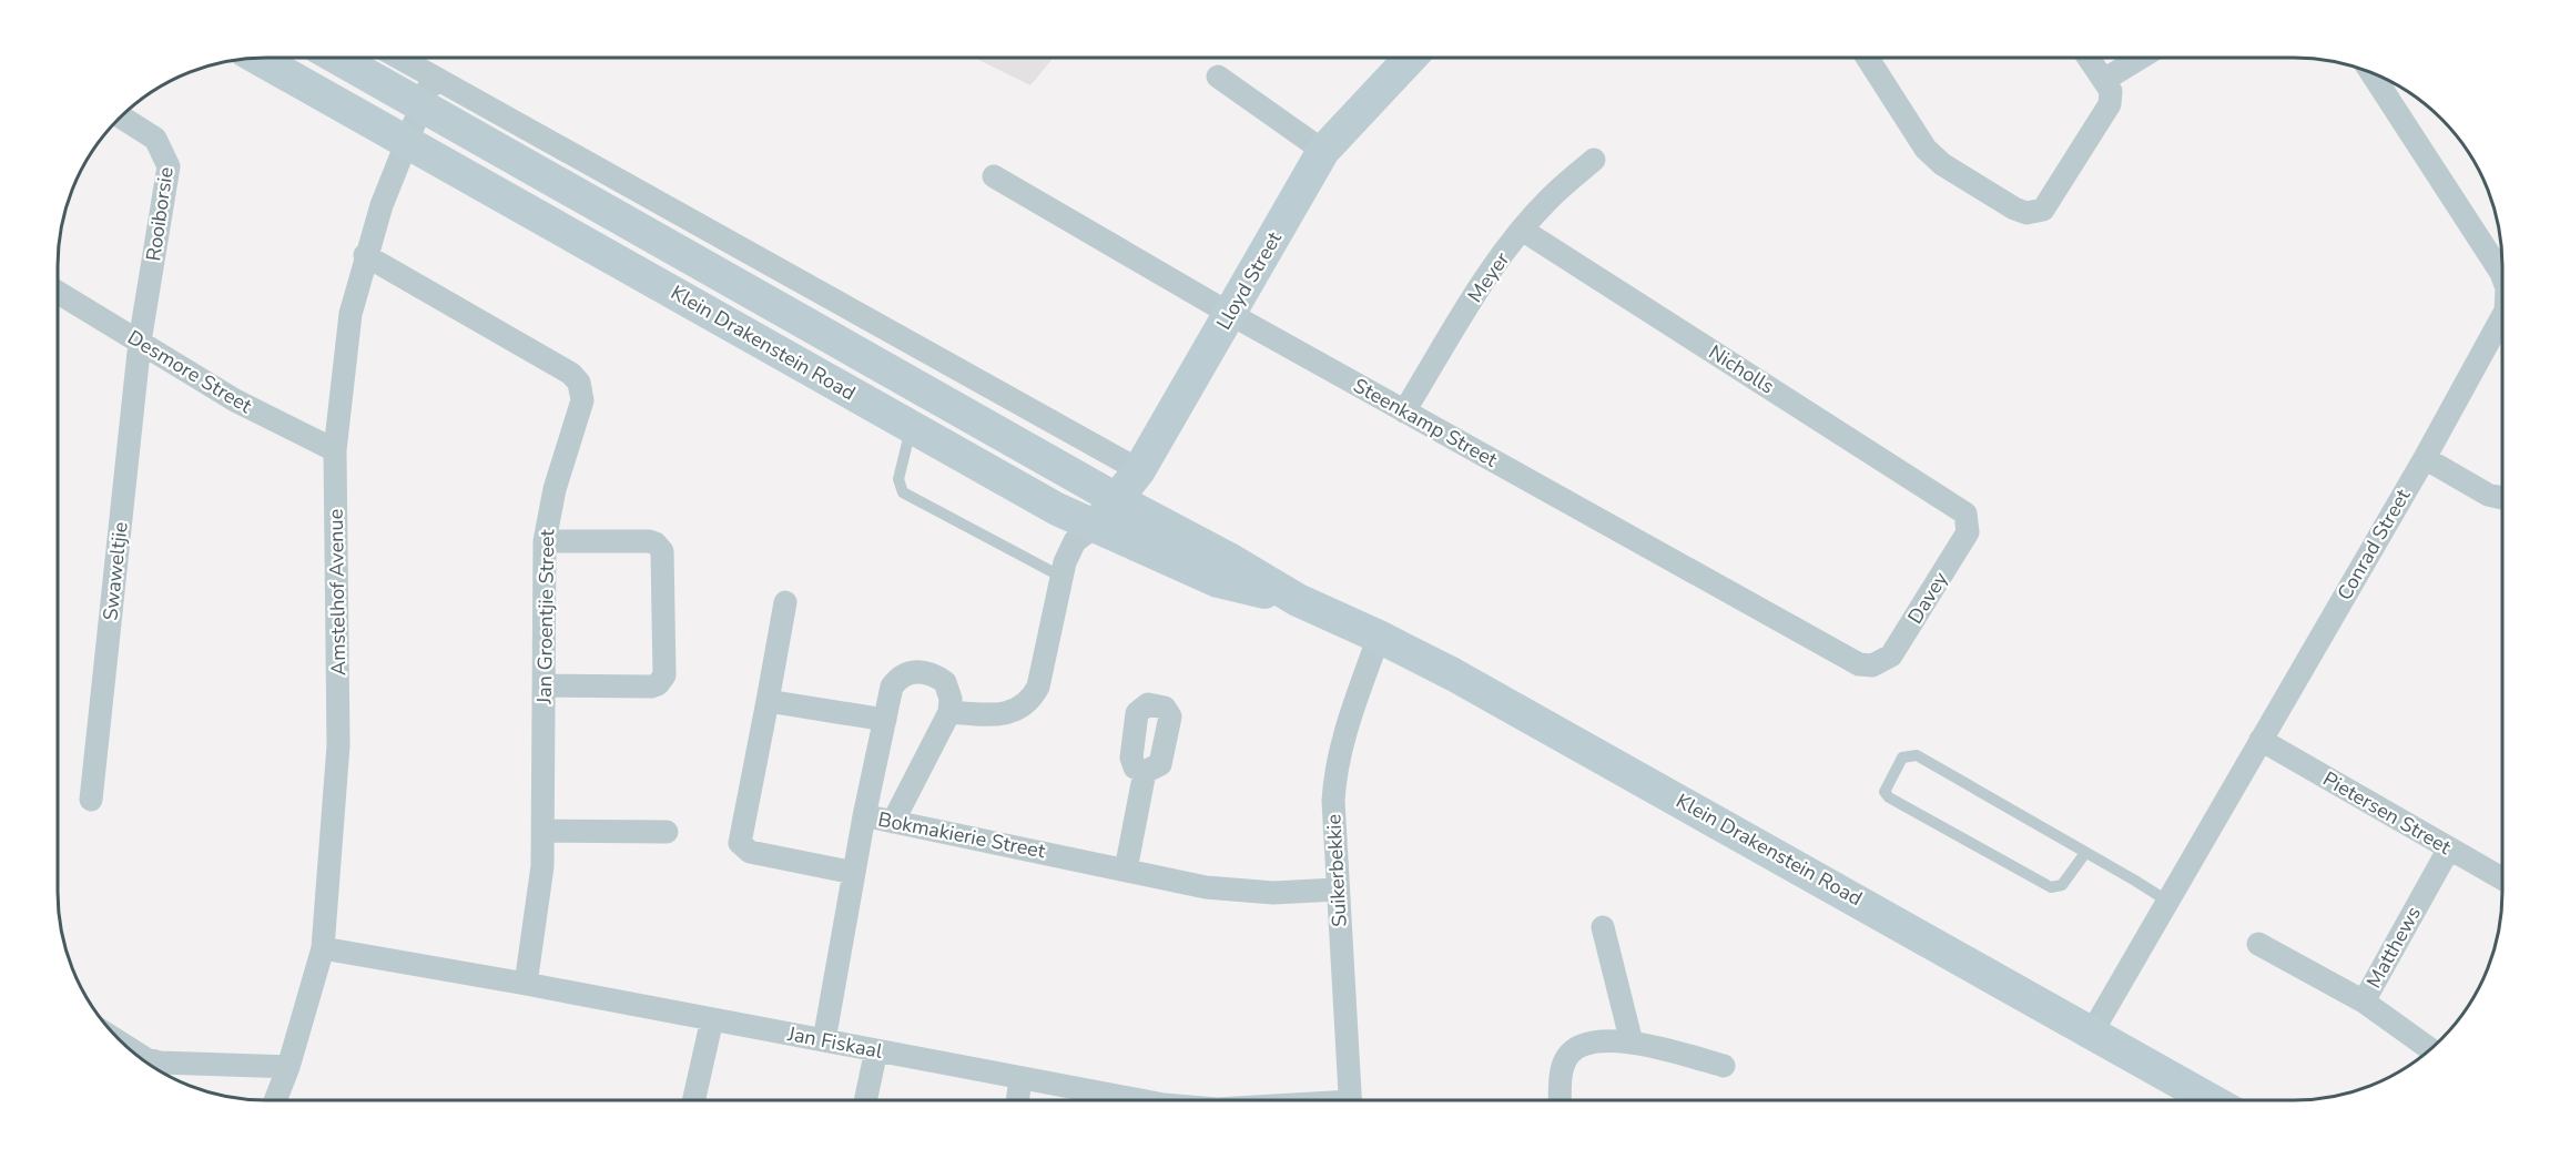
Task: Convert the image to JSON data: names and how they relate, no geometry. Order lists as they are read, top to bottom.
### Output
{
  "streets": {
    "main road": ["Lloyd Street", "Klein Drakenstein Road"],
    "street": [
      "Rooiborsie",
      "Meyer",
      "Nicholls",
      "Desmore Street",
      "Steenkamp Street",
      "Conrad Street",
      "Swaweltjie",
      "Amstelhof Avenue",
      "Davey",
      "Jan Groentjie Street",
      "Pietersen Street",
      "Bokmakierie Street",
      "Suikerbekkie",
      "Matthews",
      "Jan Fiskaal"
    ]
  },
  "crossings": [
    ["Rooiborsie", "Desmore Street"],
    ["Rooiborsie", "Swaweltjie"],
    ["Meyer", "Nicholls"],
    ["Meyer", "Steenkamp Street"],
    ["Lloyd Street", "Klein Drakenstein Road"],
    ["Lloyd Street", "Steenkamp Street"],
    ["Klein Drakenstein Road", "Conrad Street"],
    ["Klein Drakenstein Road", "Amstelhof Avenue"],
    ["Klein Drakenstein Road", "Suikerbekkie"],
    ["Nicholls", "Davey"],
    ["Desmore Street", "Swaweltjie"],
    ["Desmore Street", "Amstelhof Avenue"],
    ["Steenkamp Street", "Davey"],
    ["Conrad Street", "Pietersen Street"],
    ["Amstelhof Avenue", "Jan Groentjie Street"],
    ["Amstelhof Avenue", "Jan Fiskaal"],
    ["Jan Groentjie Street", "Jan Fiskaal"],
    ["Pietersen Street", "Matthews"],
    ["Bokmakierie Street", "Suikerbekkie"],
    ["Bokmakierie Street", "Jan Fiskaal"]
  ]
}
